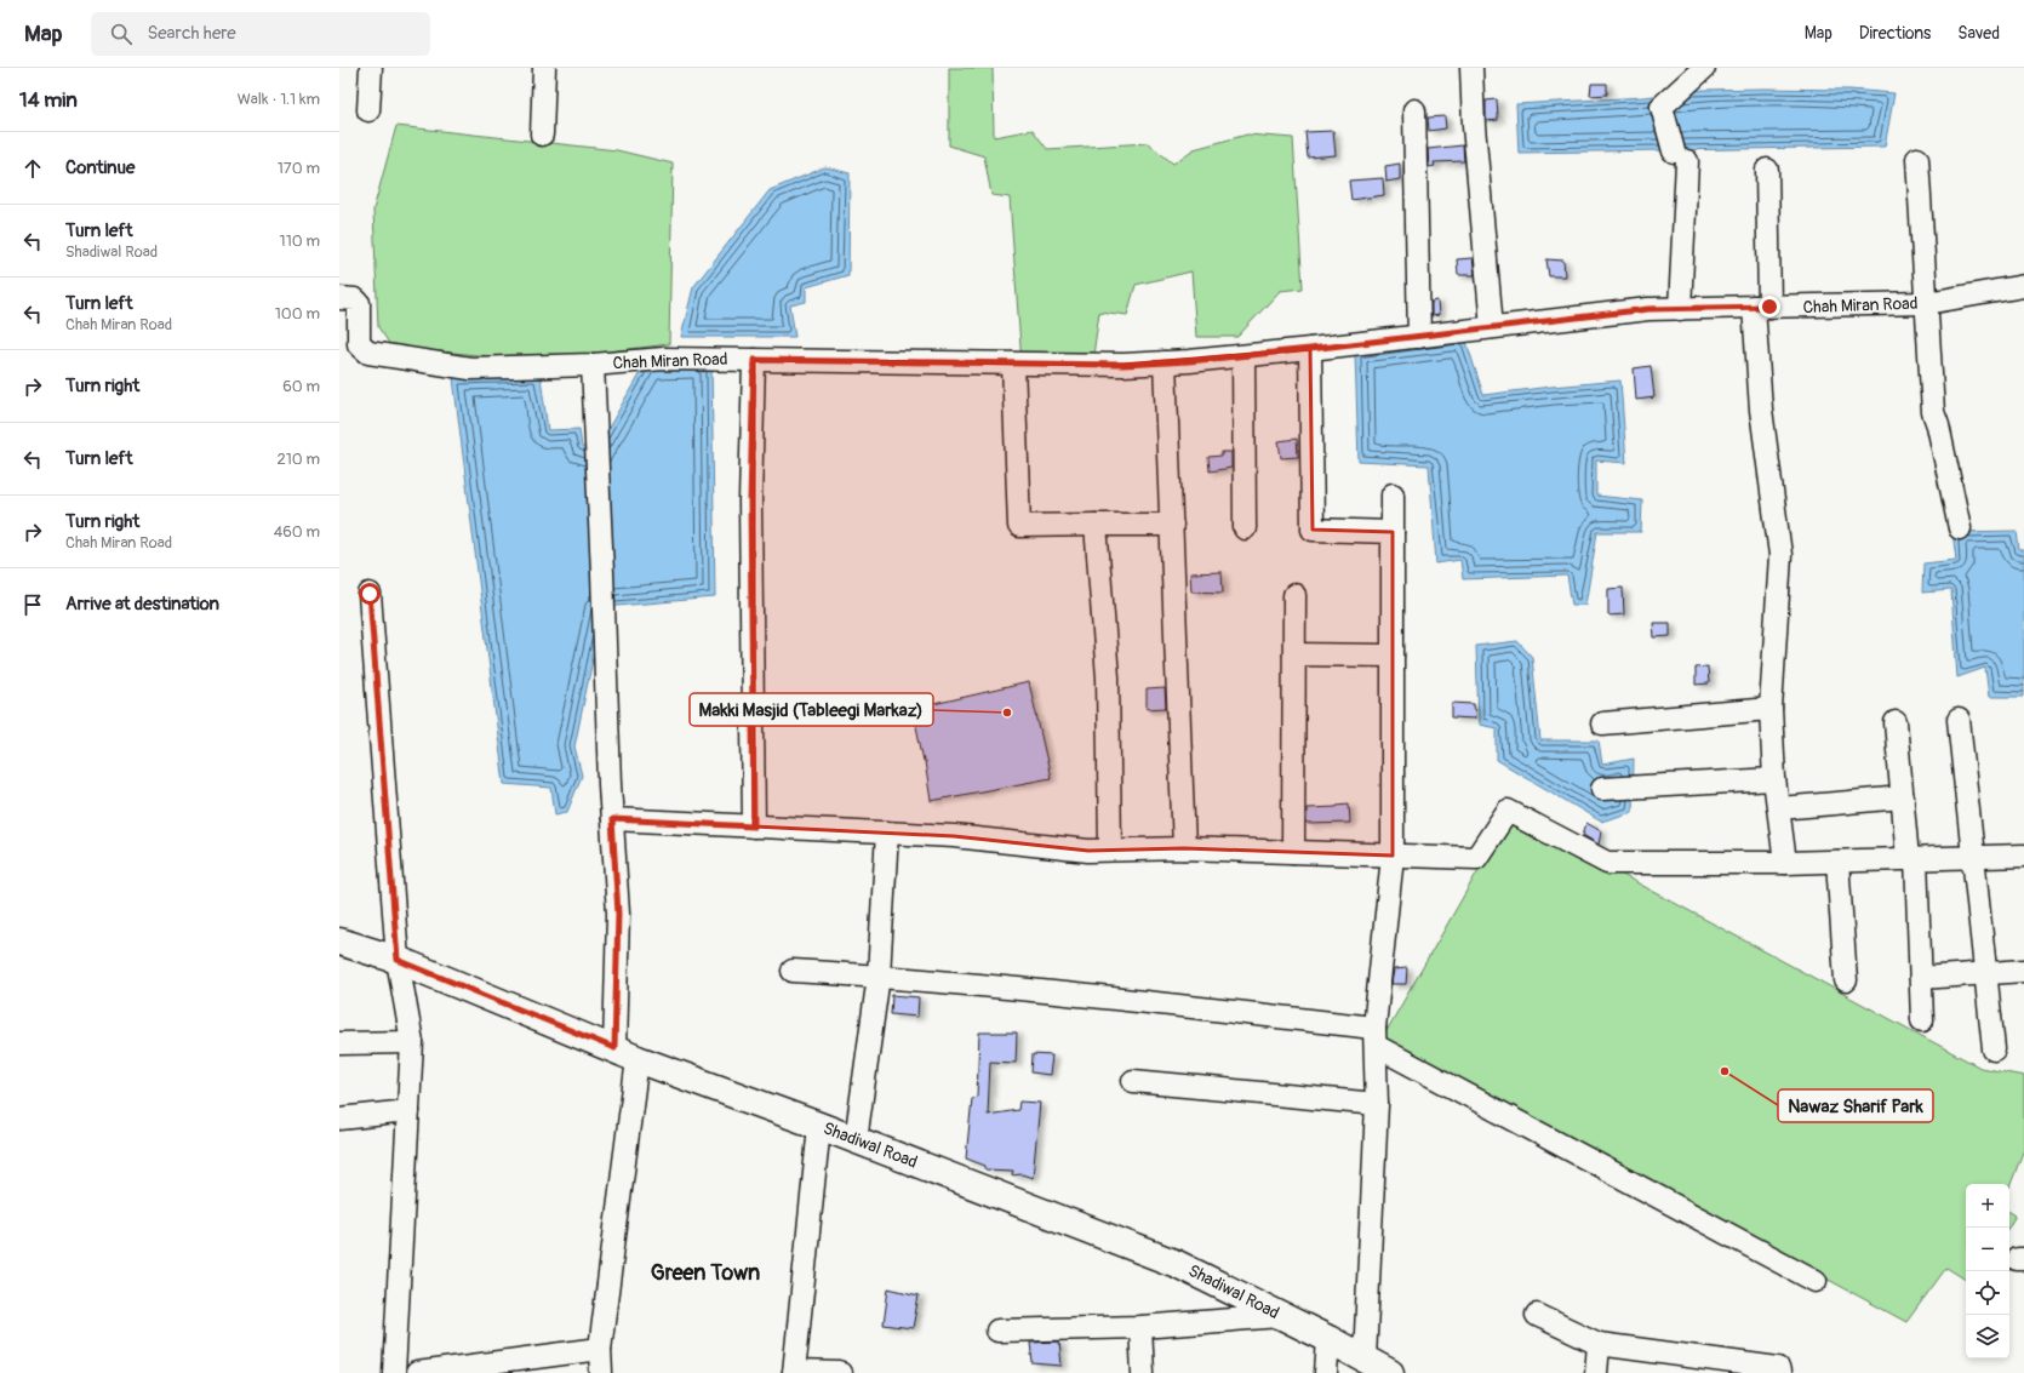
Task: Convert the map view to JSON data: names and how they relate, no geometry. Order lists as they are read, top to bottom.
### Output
{
  "streets": {
    "main road": ["Shadiwal Road"],
    "street": ["Chah Miran Road"]
  },
  "crossings": [
    ["Chah Miran Road", "Shadiwal Road"]
  ],
  "districts": ["Green Town"],
  "places": ["Makki Masjid (Tableegi Markaz)", "Nawaz Sharif Park"],
  "page": {
    "header": "Map",
    "search": "Search here",
    "nav": ["Map", "Directions", "Saved"],
    "heading": ["14 min", "Walk · 1.1 km"],
    "list": [
      ["Continue", "170 m"],
      ["Turn left", "Shadiwal Road", "110 m"],
      ["Turn left", "Chah Miran Road", "100 m"],
      ["Turn right", "60 m"],
      ["Turn left", "210 m"],
      ["Turn right", "Chah Miran Road", "460 m"],
      "Arrive at destination"
    ],
    "map_buttons": ["+", "−"]
  }
}
